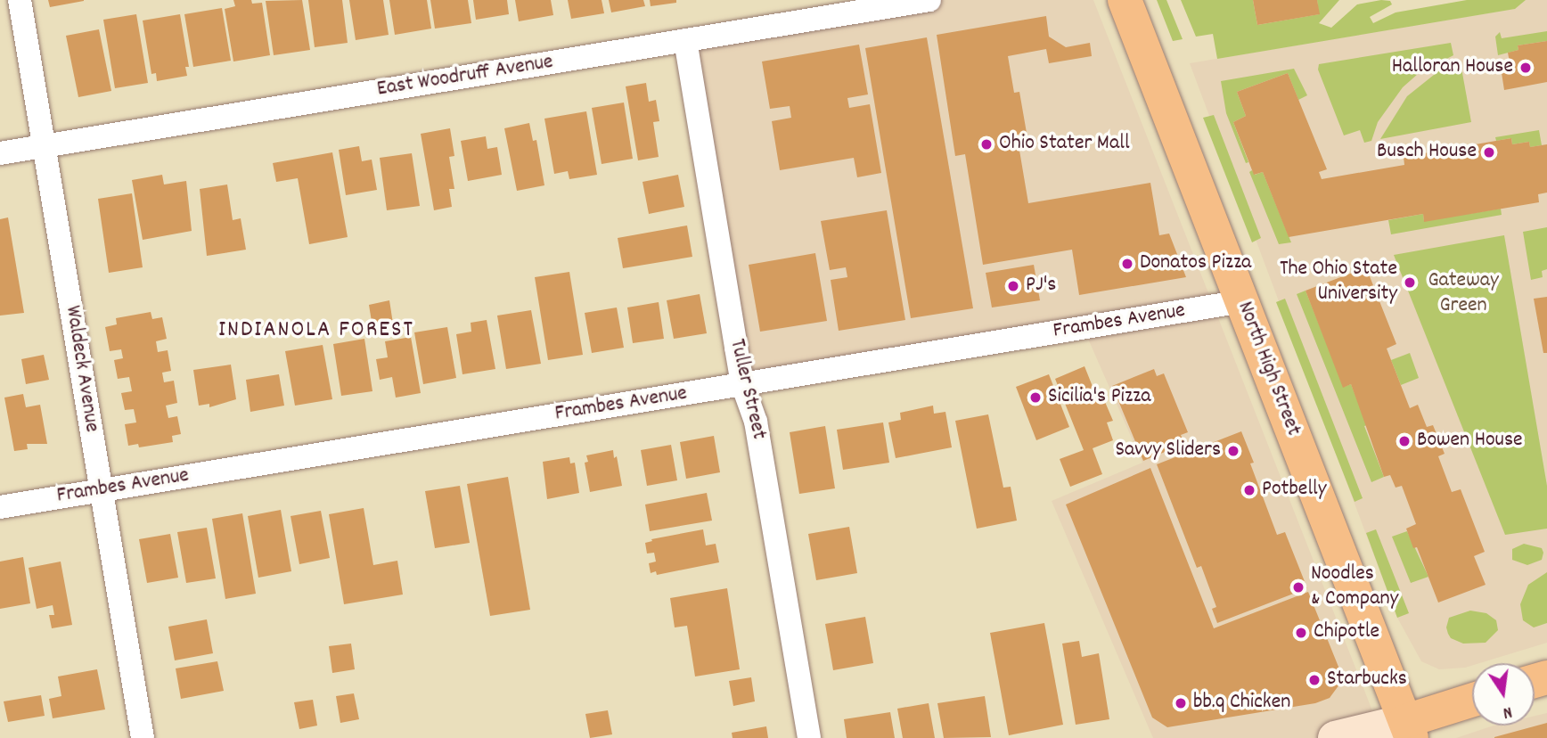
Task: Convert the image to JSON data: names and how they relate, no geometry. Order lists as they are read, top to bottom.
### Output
{
  "streets": {
    "main road": ["North High Street"],
    "street": [
      "East Woodruff Avenue",
      "Frambes Avenue",
      "Waldeck Avenue",
      "Tuller Street"
    ]
  },
  "crossings": [
    ["East Woodruff Avenue", "Waldeck Avenue"],
    ["East Woodruff Avenue", "Tuller Street"],
    ["Frambes Avenue", "Waldeck Avenue"],
    ["Frambes Avenue", "North High Street"],
    ["Frambes Avenue", "Tuller Street"]
  ],
  "districts": ["INDIANOLA FOREST"],
  "parks": ["Gateway Green"],
  "places": [
    "Halloran House",
    "Ohio Stater Mall",
    "Busch House",
    "Donatos Pizza",
    "The Ohio State University",
    "PJ's",
    "Sicilia's Pizza",
    "Bowen House",
    "Savvy Sliders",
    "Potbelly",
    "Noodles & Company",
    "Chipotle",
    "Starbucks",
    "bb.q Chicken"
  ],
  "north": "bottom"
}
